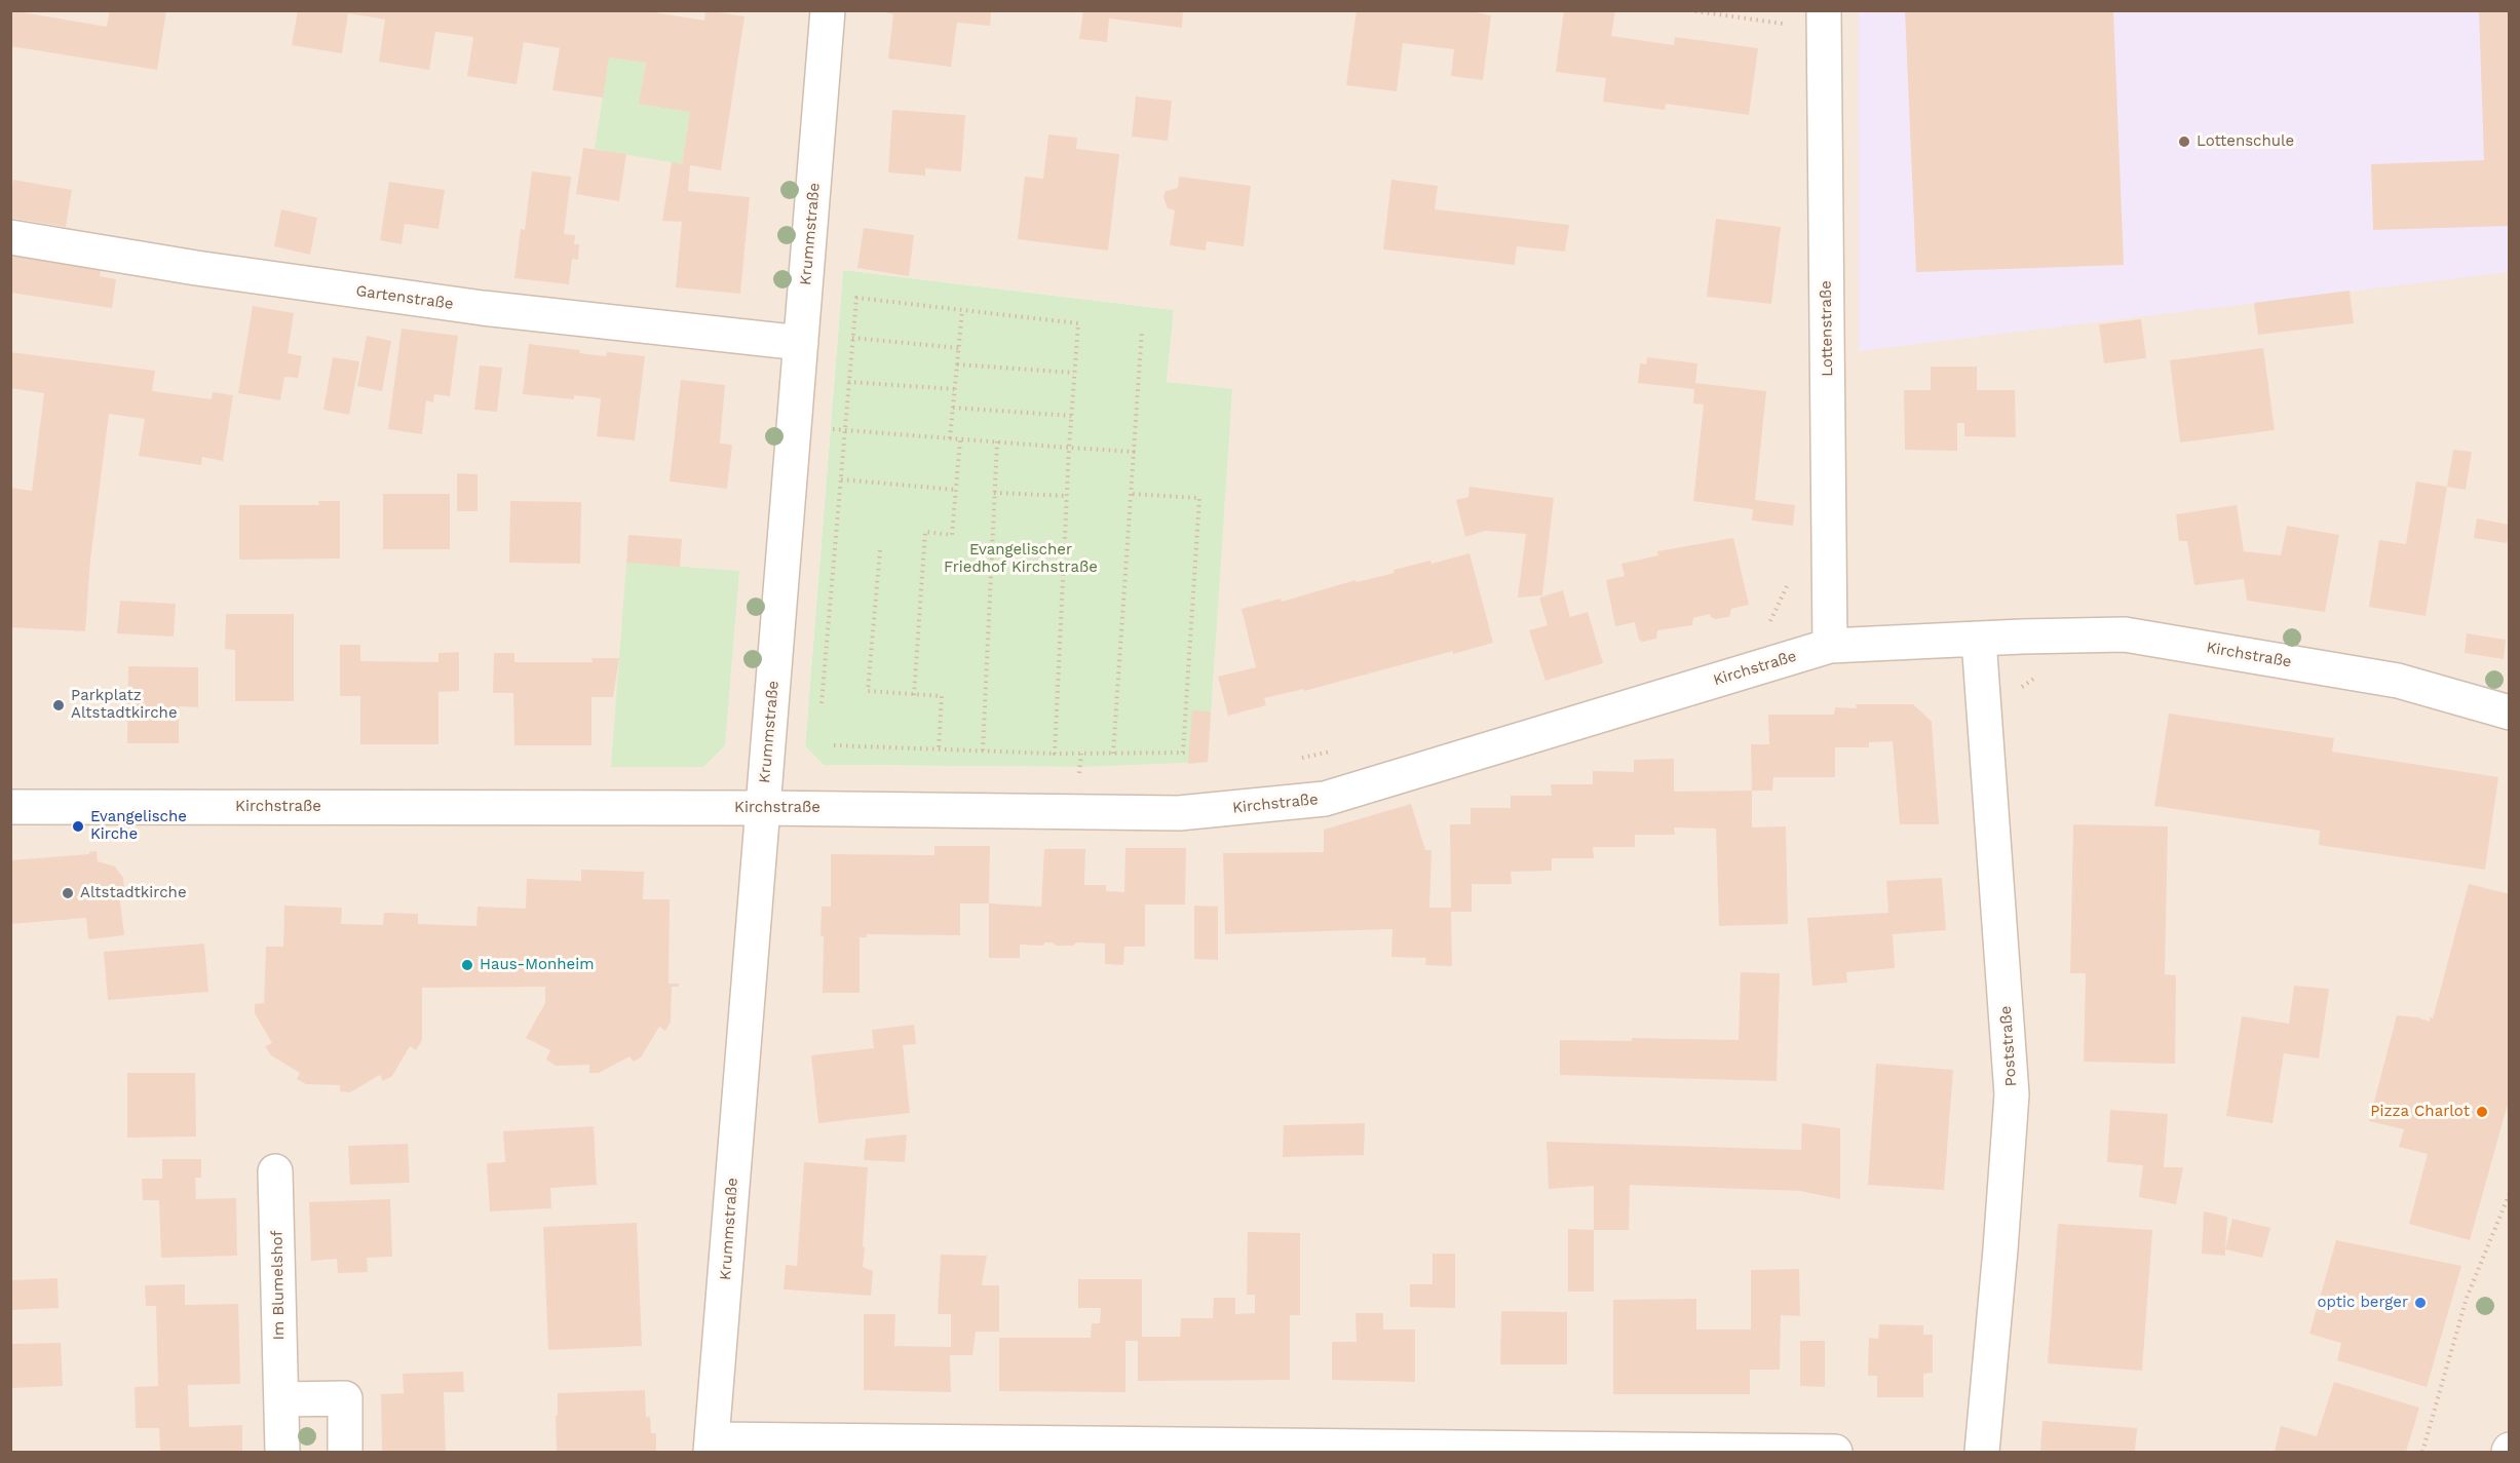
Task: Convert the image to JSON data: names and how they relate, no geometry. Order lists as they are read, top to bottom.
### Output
{
  "streets": {
    "street": [
      "Krummstraße",
      "Gartenstraße",
      "Lottenstraße",
      "Kirchstraße",
      "Poststraße",
      "Im Blumelshof"
    ]
  },
  "crossings": [
    ["Krummstraße", "Gartenstraße"],
    ["Krummstraße", "Kirchstraße"],
    ["Lottenstraße", "Kirchstraße"],
    ["Kirchstraße", "Poststraße"]
  ],
  "parks": ["Evangelischer Friedhof Kirchstraße"],
  "places": [
    "Lottenschule",
    "Parkplatz Altstadtkirche",
    "Evangelische Kirche",
    "Altstadtkirche",
    "Haus-Monheim",
    "Pizza Charlot",
    "optic berger"
  ]
}
